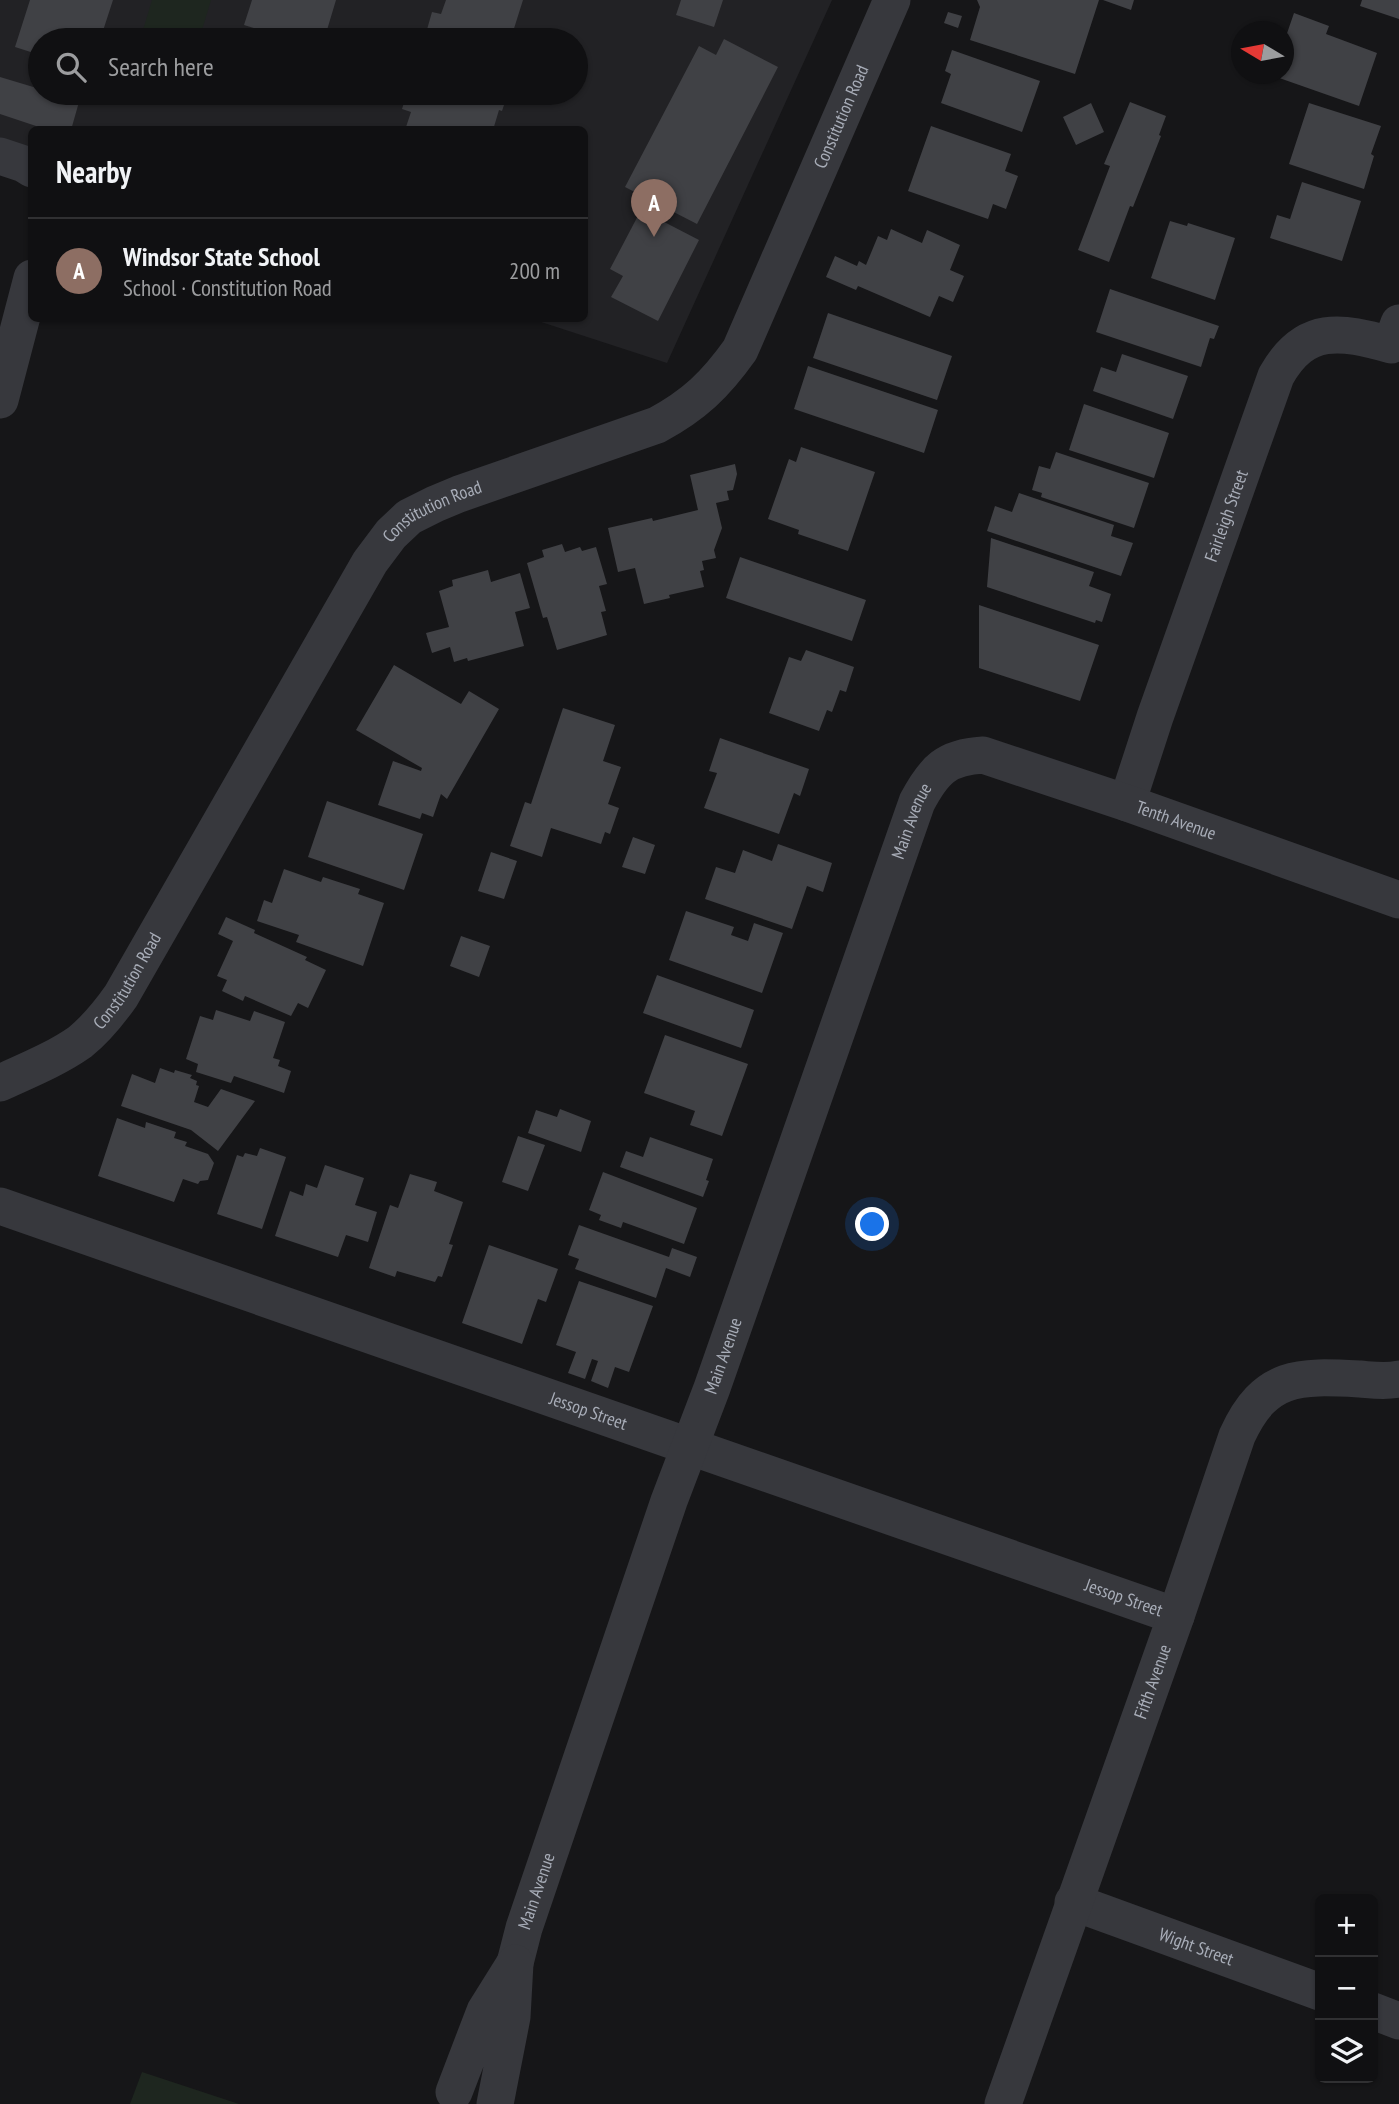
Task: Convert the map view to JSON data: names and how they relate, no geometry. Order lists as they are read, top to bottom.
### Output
{
  "streets": {
    "street": [
      "Constitution Road",
      "Fairleigh Street",
      "Tenth Avenue",
      "Main Avenue",
      "Jessop Street",
      "Fifth Avenue",
      "Wight Street"
    ]
  },
  "crossings": [
    ["Fairleigh Street", "Tenth Avenue"],
    ["Tenth Avenue", "Main Avenue"],
    ["Main Avenue", "Jessop Street"],
    ["Jessop Street", "Fifth Avenue"],
    ["Fifth Avenue", "Wight Street"]
  ],
  "north": "left",
  "page": {
    "search": "Search here",
    "heading": "Nearby",
    "pins": "A",
    "list": [
      {
        "mark": "A",
        "name": "Windsor State School",
        "note": "School · Constitution Road",
        "value": "200 m"
      }
    ],
    "map_buttons": ["+", "−"]
  }
}
